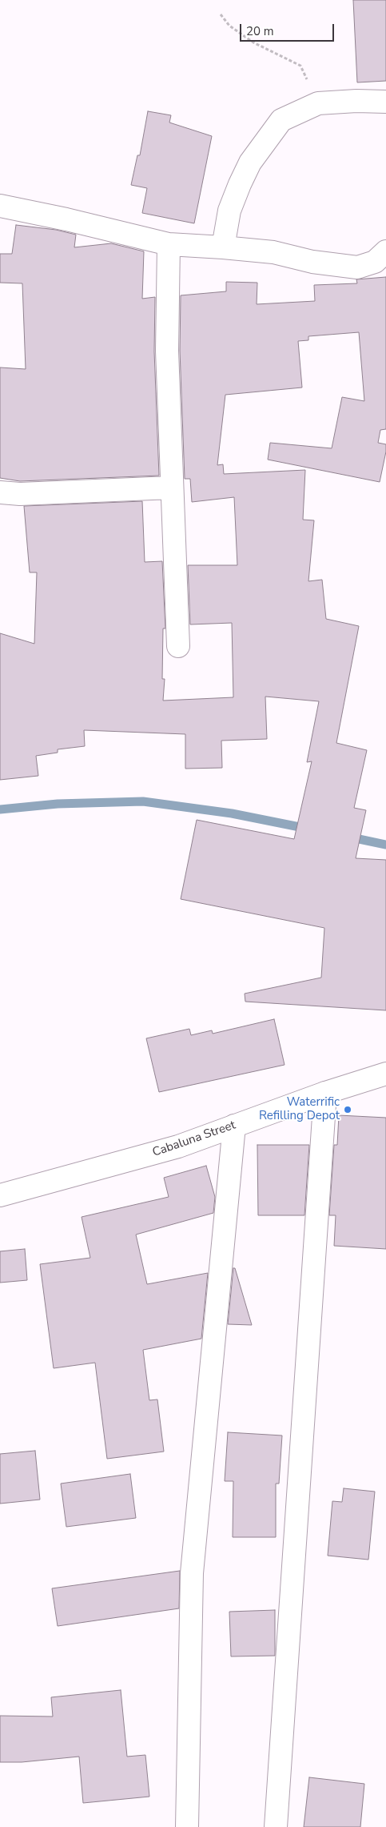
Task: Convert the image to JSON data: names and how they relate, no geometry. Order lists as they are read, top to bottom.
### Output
{
  "streets": {
    "street": ["Cabaluna Street"]
  },
  "places": ["Waterrific Refilling Depot"],
  "scale_bar": "20 m"
}
